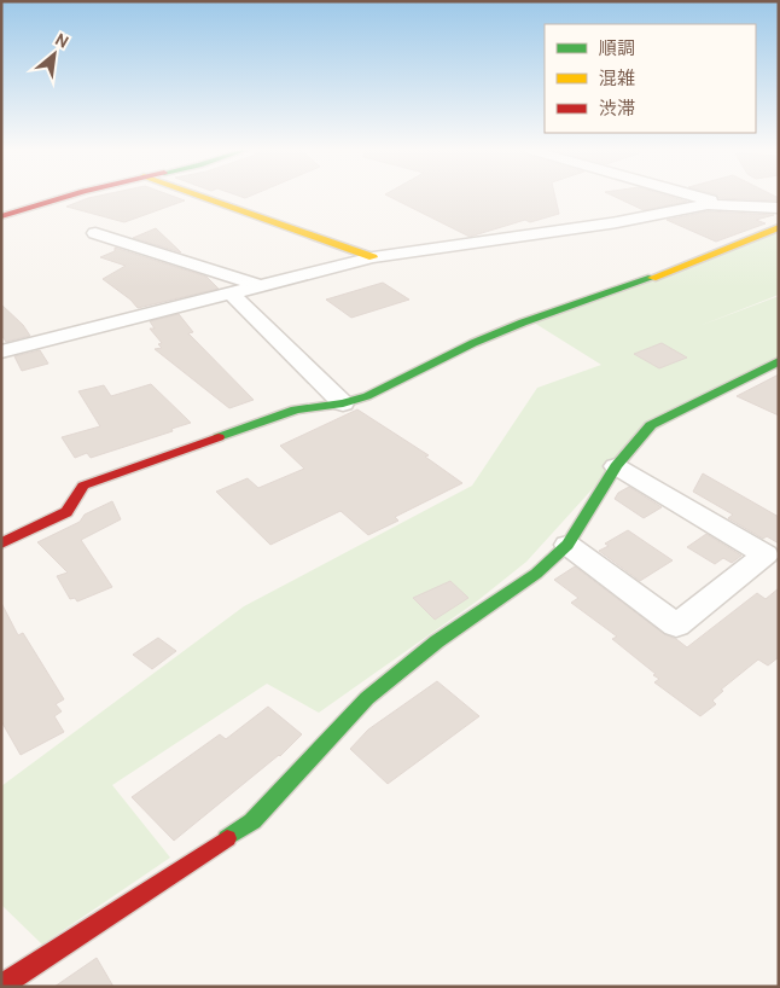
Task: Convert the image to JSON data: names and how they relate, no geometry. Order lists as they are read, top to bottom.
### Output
{
  "legend": ["順調", "混雑", "渋滞"],
  "north": "top right"
}
